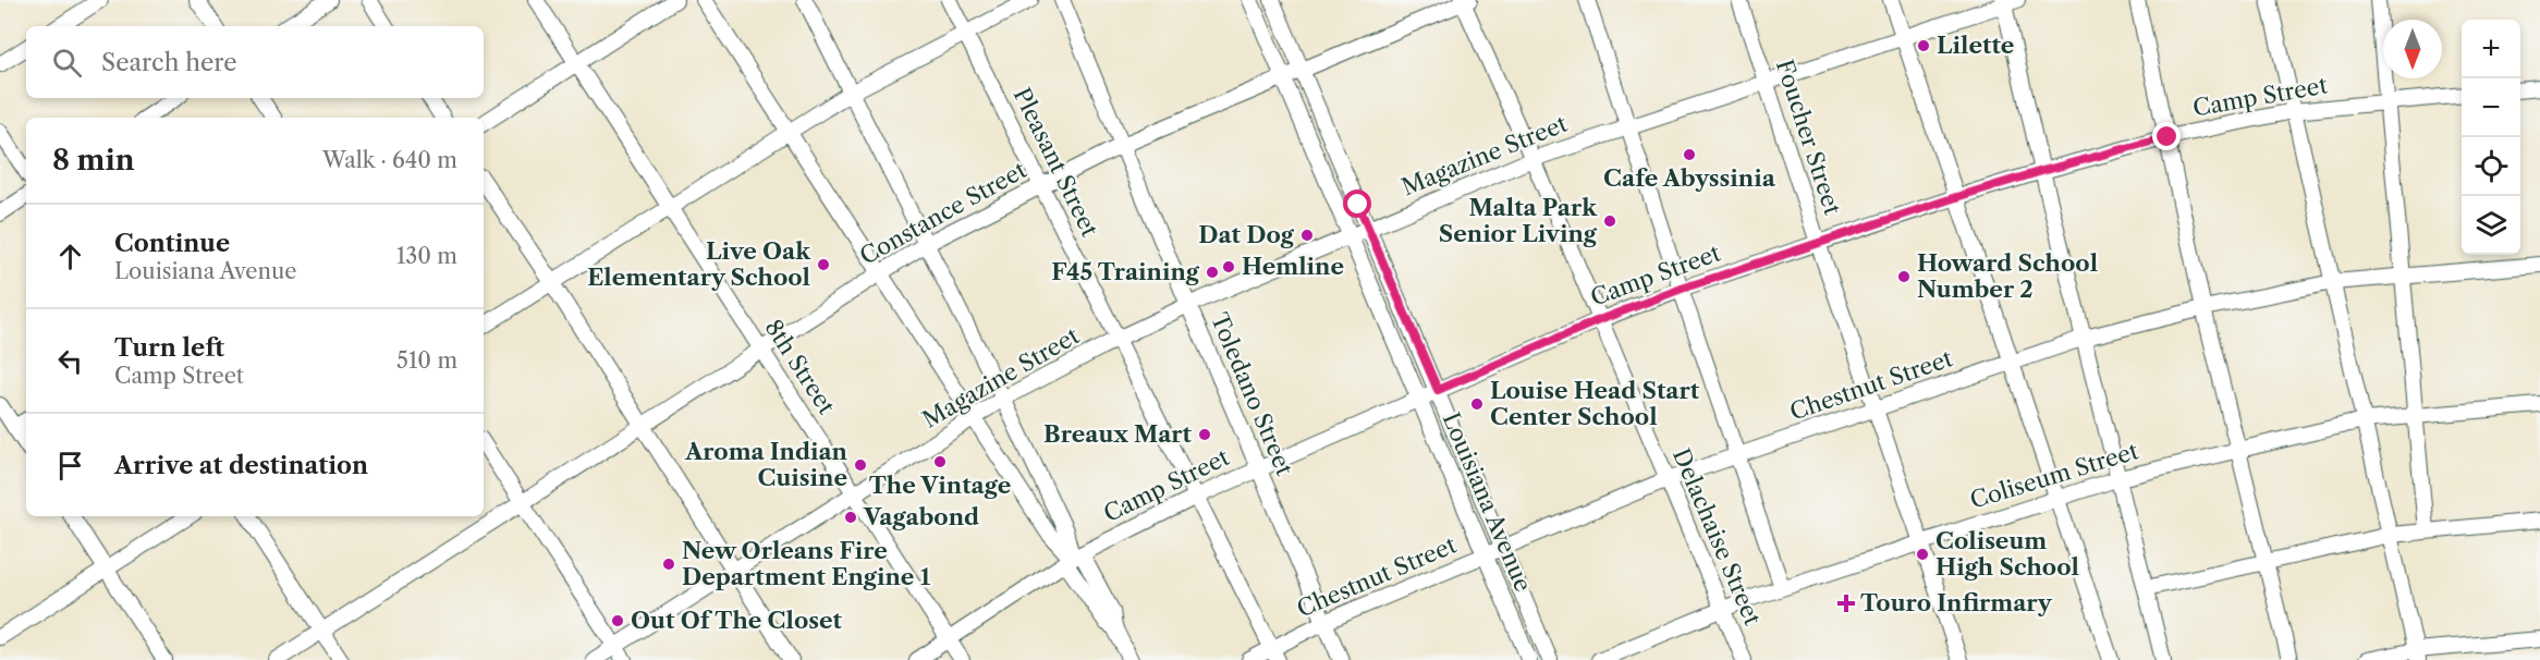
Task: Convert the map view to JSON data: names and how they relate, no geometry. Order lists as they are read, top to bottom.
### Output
{
  "streets": {
    "street": [
      "Camp Street",
      "Foucher Street",
      "Magazine Street",
      "Pleasant Street",
      "Constance Street",
      "8th Street",
      "Chestnut Street",
      "Toledano Street",
      "Coliseum Street",
      "Louisiana Avenue",
      "Delachaise Street"
    ]
  },
  "crossings": [
    ["Camp Street", "Foucher Street"],
    ["Camp Street", "Pleasant Street"],
    ["Camp Street", "8th Street"],
    ["Camp Street", "Toledano Street"],
    ["Camp Street", "Louisiana Avenue"],
    ["Camp Street", "Delachaise Street"],
    ["Foucher Street", "Magazine Street"],
    ["Foucher Street", "Chestnut Street"],
    ["Foucher Street", "Coliseum Street"],
    ["Magazine Street", "Pleasant Street"],
    ["Magazine Street", "8th Street"],
    ["Magazine Street", "Toledano Street"],
    ["Magazine Street", "Louisiana Avenue"],
    ["Magazine Street", "Delachaise Street"],
    ["Pleasant Street", "Constance Street"],
    ["Pleasant Street", "Chestnut Street"],
    ["Constance Street", "8th Street"],
    ["Constance Street", "Toledano Street"],
    ["Constance Street", "Louisiana Avenue"],
    ["Constance Street", "Delachaise Street"],
    ["Chestnut Street", "Toledano Street"],
    ["Chestnut Street", "Louisiana Avenue"],
    ["Chestnut Street", "Delachaise Street"],
    ["Coliseum Street", "Delachaise Street"]
  ],
  "places": {
    "other": [
      "Lilette",
      "Cafe Abyssinia",
      "Malta Park Senior Living",
      "Dat Dog",
      "Live Oak Elementary School",
      "Hemline",
      "F45 Training",
      "Howard School Number 2",
      "Louise Head Start Center School",
      "Breaux Mart",
      "The Vintage",
      "Aroma Indian Cuisine",
      "Vagabond",
      "Coliseum High School",
      "New Orleans Fire Department Engine 1",
      "Out Of The Closet"
    ],
    "health": ["Touro Infirmary"]
  },
  "north": "bottom",
  "page": {
    "map_buttons": ["+", "−"],
    "search": "Search here",
    "heading": ["8 min", "Walk · 640 m"],
    "list": [
      ["Continue", "Louisiana Avenue", "130 m"],
      ["Turn left", "Camp Street", "510 m"],
      "Arrive at destination"
    ]
  }
}
